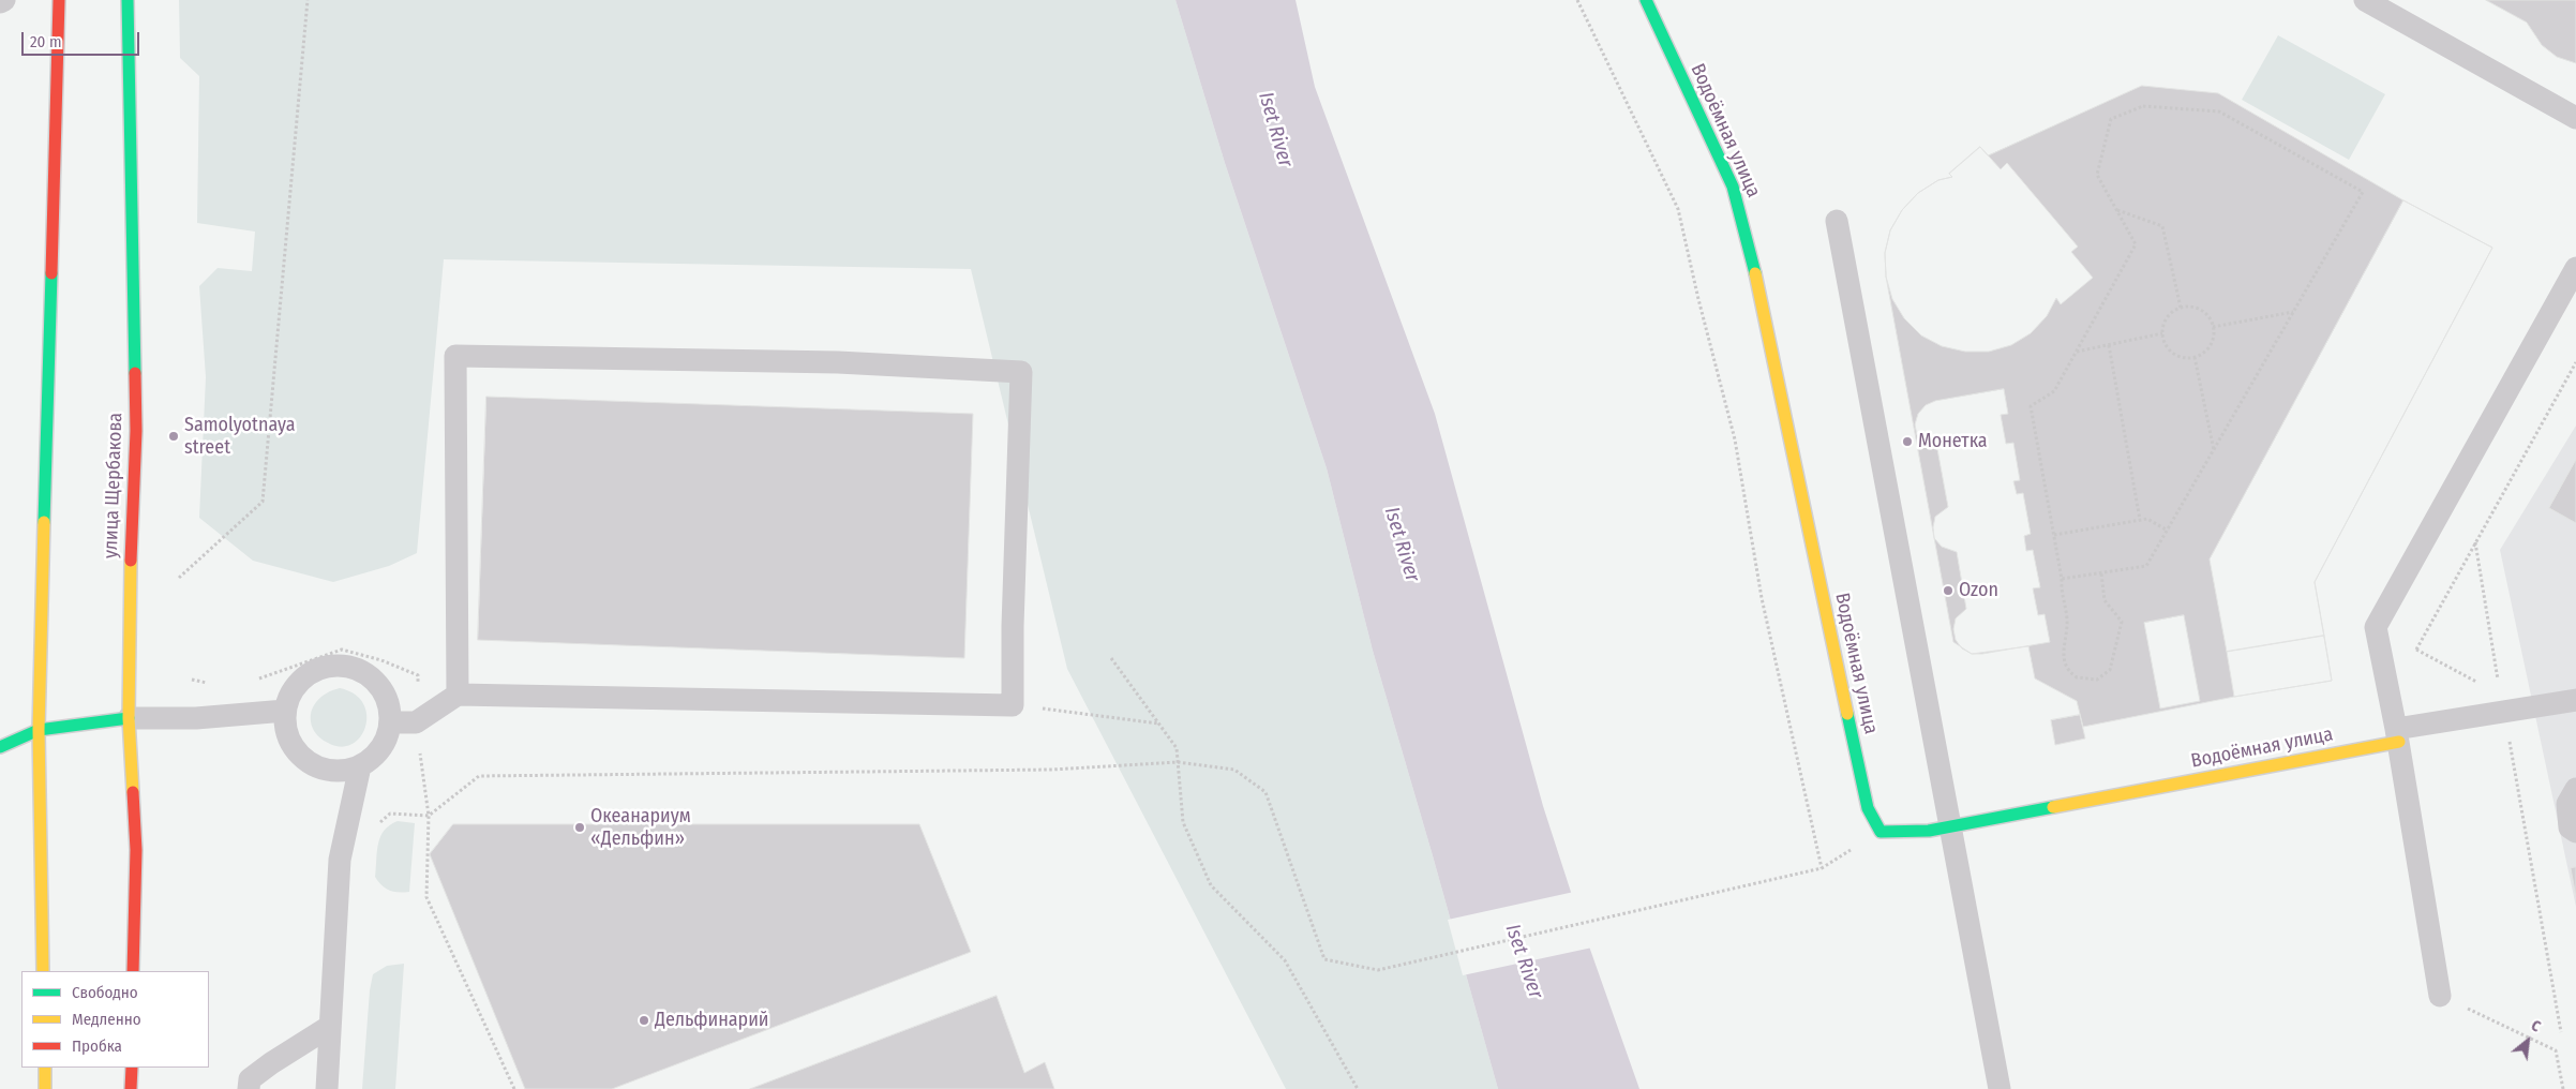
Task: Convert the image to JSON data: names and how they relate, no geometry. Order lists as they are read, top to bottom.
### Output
{
  "streets": {
    "main road": ["Водоёмная улица", "улица Щербакова"]
  },
  "water": ["Iset River"],
  "places": [
    "Samolyotnaya street",
    "Монетка",
    "Ozon",
    "Океанариум «Дельфин»",
    "Дельфинарий"
  ],
  "legend": ["Свободно", "Медленно", "Пробка"],
  "scale_bar": "20 m",
  "north": "top right"
}
